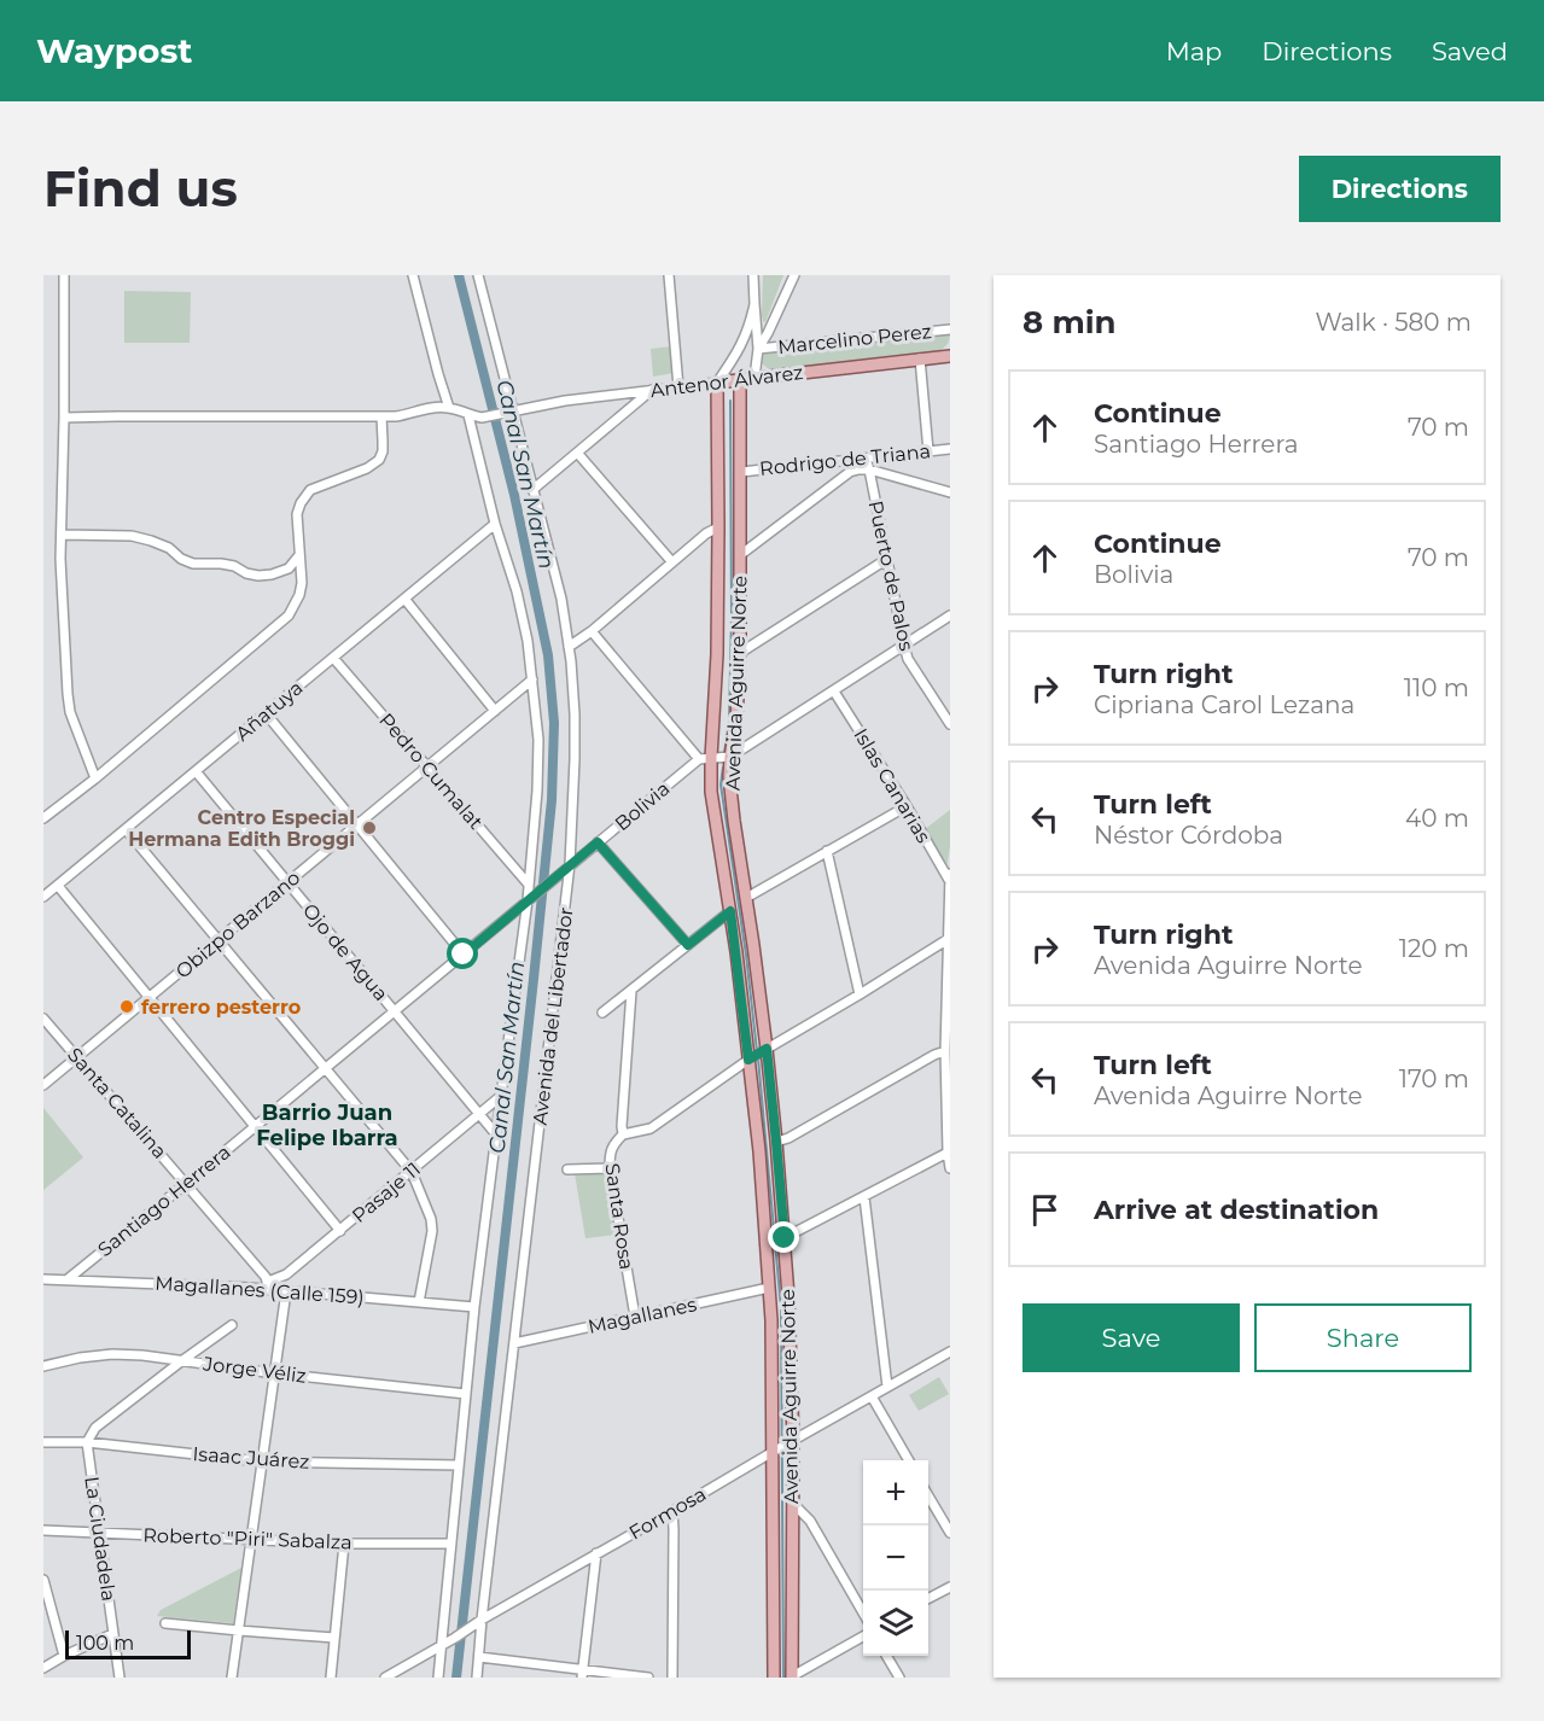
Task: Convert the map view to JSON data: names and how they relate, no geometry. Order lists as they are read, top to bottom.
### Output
{
  "streets": {
    "main road": ["Antenor Álvarez", "Avenida Aguirre Norte"],
    "street": [
      "Marcelino Perez",
      "Rodrigo de Triana",
      "Puerto de Palos",
      "Añatuya",
      "Pedro Cumalat",
      "Islas Canarias",
      "Bolivia",
      "Obizpo Barzano",
      "Ojo de Agua",
      "Avenida del Libertador",
      "Santa Catalina",
      "Pasaje 11",
      "Santiago Herrera",
      "Santa Rosa",
      "Magallanes (Calle 159)",
      "Magallanes",
      "Jorge Véliz",
      "Isaac Juárez",
      "Formosa",
      "La Ciudadela",
      "Roberto \"Piri\" Sabalza"
    ]
  },
  "crossings": [
    ["Antenor Álvarez", "Avenida Aguirre Norte"],
    ["Antenor Álvarez", "Avenida del Libertador"],
    ["Rodrigo de Triana", "Puerto de Palos"],
    ["Rodrigo de Triana", "Avenida Aguirre Norte"],
    ["Avenida Aguirre Norte", "Bolivia"],
    ["Avenida Aguirre Norte", "Magallanes"],
    ["Avenida Aguirre Norte", "Formosa"],
    ["Añatuya", "Pedro Cumalat"],
    ["Añatuya", "Ojo de Agua"],
    ["Añatuya", "Avenida del Libertador"],
    ["Pedro Cumalat", "Obizpo Barzano"],
    ["Pedro Cumalat", "Avenida del Libertador"],
    ["Bolivia", "Avenida del Libertador"],
    ["Bolivia", "Santiago Herrera"],
    ["Obizpo Barzano", "Ojo de Agua"],
    ["Obizpo Barzano", "Avenida del Libertador"],
    ["Obizpo Barzano", "Santa Catalina"],
    ["Ojo de Agua", "Avenida del Libertador"],
    ["Ojo de Agua", "Pasaje 11"],
    ["Ojo de Agua", "Santiago Herrera"],
    ["Avenida del Libertador", "Pasaje 11"],
    ["Avenida del Libertador", "Santiago Herrera"],
    ["Avenida del Libertador", "Magallanes (Calle 159)"],
    ["Avenida del Libertador", "Magallanes"],
    ["Avenida del Libertador", "Jorge Véliz"],
    ["Avenida del Libertador", "Isaac Juárez"],
    ["Avenida del Libertador", "Formosa"],
    ["Avenida del Libertador", "Roberto \"Piri\" Sabalza"],
    ["Santa Catalina", "Pasaje 11"],
    ["Santa Catalina", "Santiago Herrera"],
    ["Santa Catalina", "Magallanes (Calle 159)"],
    ["Pasaje 11", "Magallanes (Calle 159)"],
    ["Santiago Herrera", "Magallanes (Calle 159)"],
    ["Santa Rosa", "Magallanes"],
    ["Isaac Juárez", "La Ciudadela"],
    ["La Ciudadela", "Roberto \"Piri\" Sabalza"]
  ],
  "districts": ["Barrio Juan Felipe Ibarra"],
  "water": ["Canal San Martín"],
  "places": ["Centro Especial Hermana Edith Broggi", "ferrero pesterro"],
  "scale_bar": "100 m",
  "page": {
    "header": "Waypost",
    "nav": ["Map", "Directions", "Saved"],
    "buttons": [
      "Directions",
      ["Save", "Share"]
    ],
    "title": "Find us",
    "heading": ["8 min", "Walk · 580 m"],
    "list": [
      ["Continue", "Santiago Herrera", "70 m"],
      ["Continue", "Bolivia", "70 m"],
      ["Turn right", "Cipriana Carol Lezana", "110 m"],
      ["Turn left", "Néstor Córdoba", "40 m"],
      ["Turn right", "Avenida Aguirre Norte", "120 m"],
      ["Turn left", "Avenida Aguirre Norte", "170 m"],
      "Arrive at destination"
    ],
    "map_buttons": ["+", "−"],
    "scale": "100 m"
  }
}
